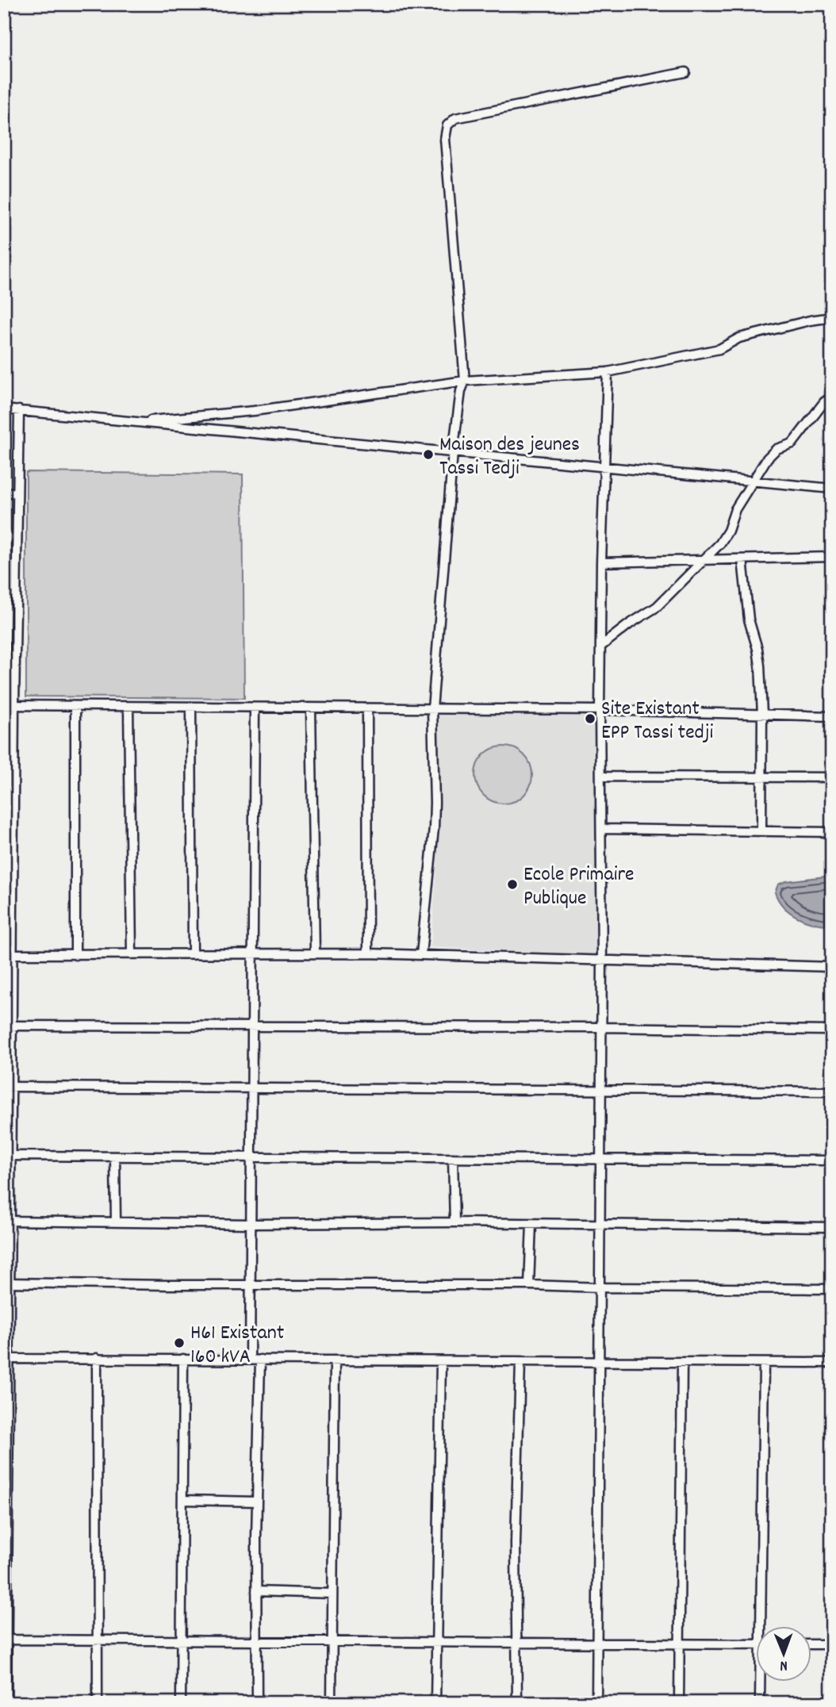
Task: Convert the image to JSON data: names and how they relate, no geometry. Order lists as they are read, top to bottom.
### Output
{
  "places": [
    "Maison des jeunes Tassi Tedji",
    "Site Existant EPP Tassi tedji",
    "Ecole Primaire Publique",
    "H61 Existant 160 kVA"
  ],
  "north": "bottom"
}
